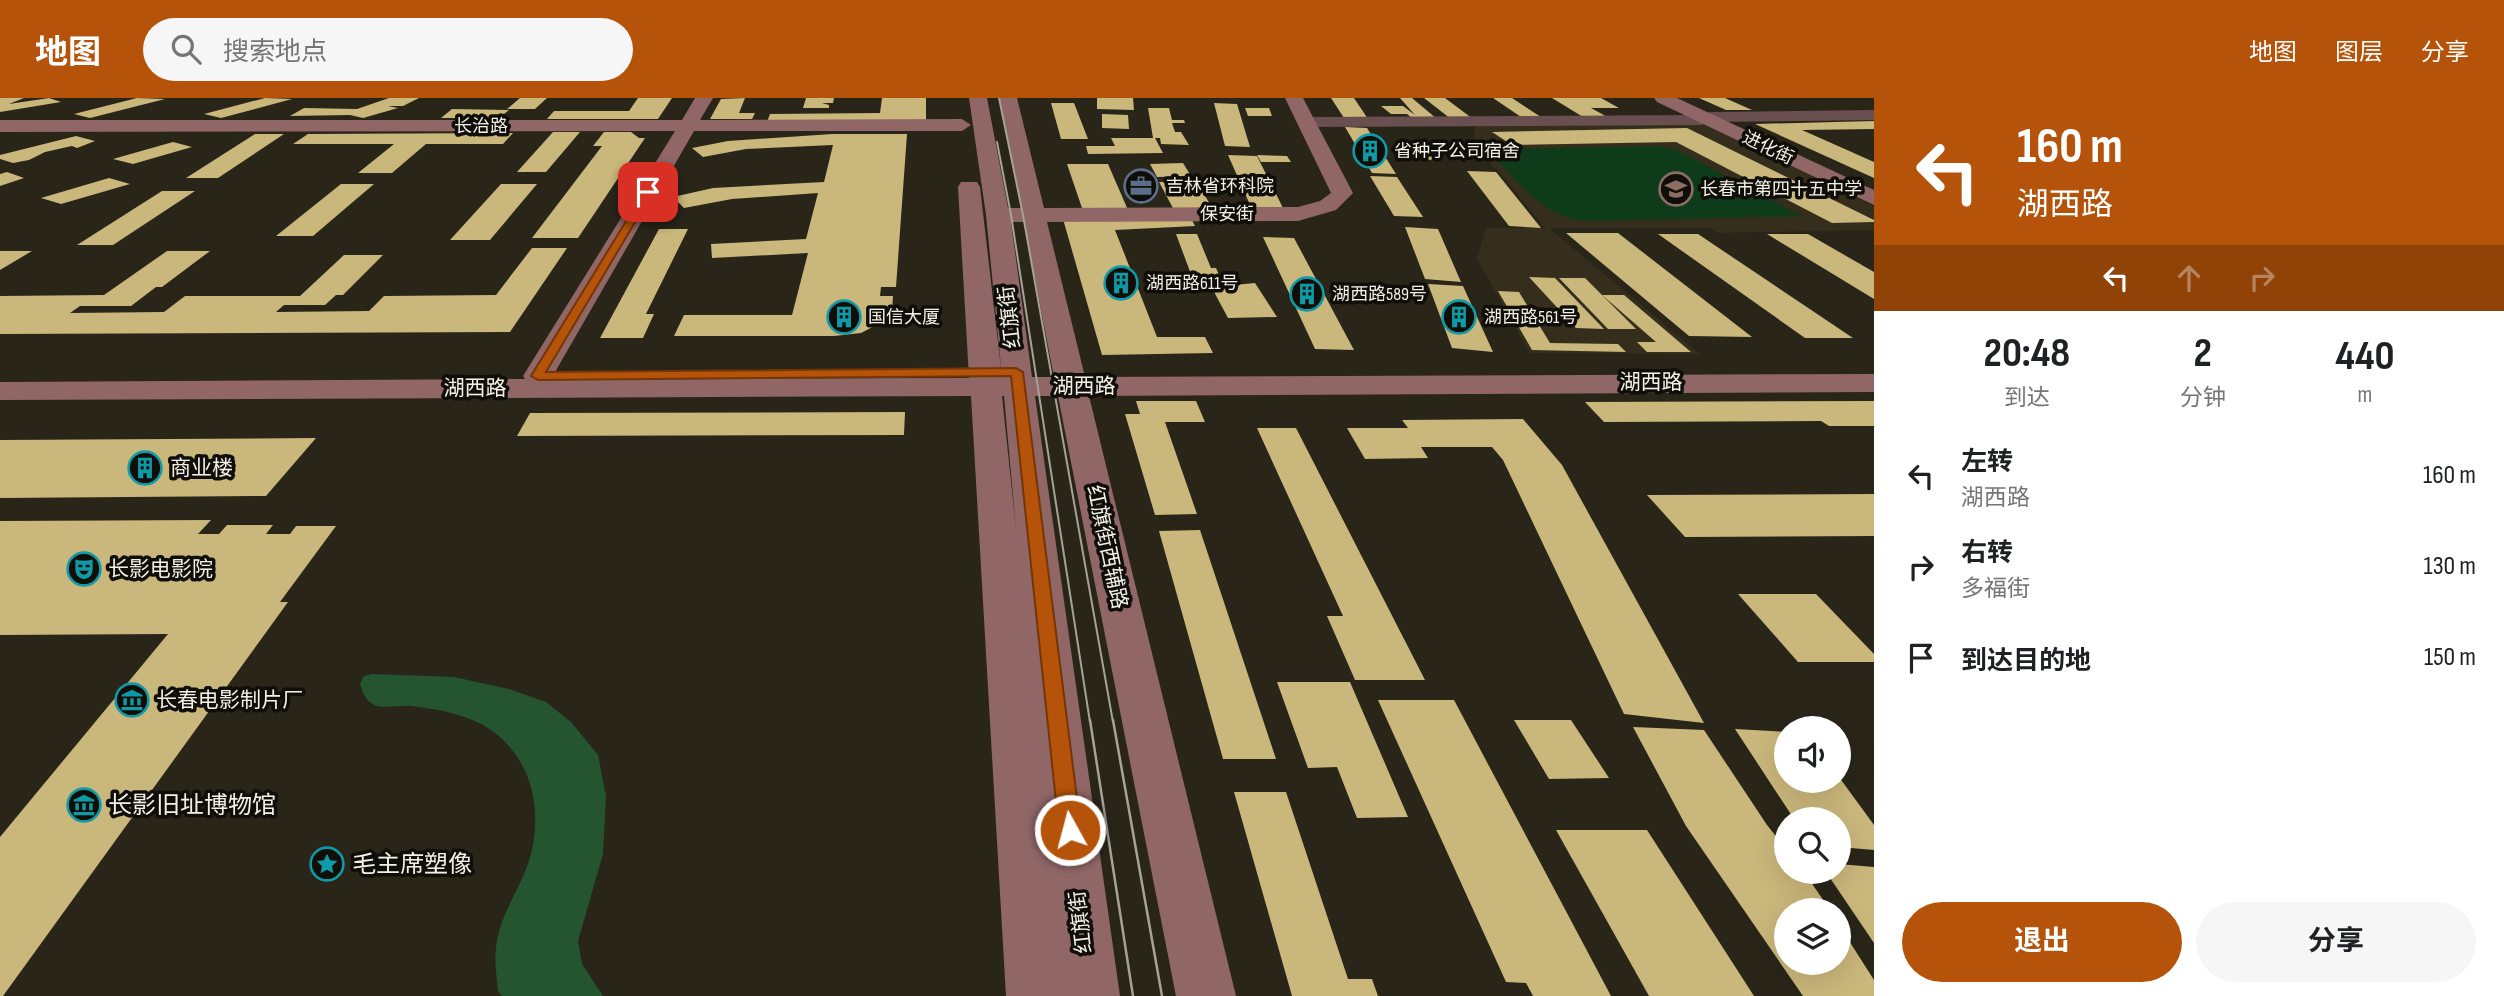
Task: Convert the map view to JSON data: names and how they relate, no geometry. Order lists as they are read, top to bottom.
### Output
{
  "streets": {
    "main road": [
      "长治路",
      "进化街",
      "保安街",
      "红旗街",
      "湖西路",
      "红旗街西辅路"
    ]
  },
  "crossings": [
    ["长治路", "红旗街"],
    ["保安街", "红旗街"],
    ["保安街", "红旗街西辅路"],
    ["红旗街", "湖西路"],
    ["红旗街", "红旗街西辅路"],
    ["湖西路", "红旗街西辅路"]
  ],
  "places": {
    "building": [
      "省种子公司宿舍",
      "湖西路611号",
      "湖西路589号",
      "国信大厦",
      "湖西路561号",
      "商业楼"
    ],
    "office": ["吉林省环科院"],
    "school or university": ["长春市第四十五中学"],
    "theatre": ["长影电影院"],
    "museum": ["长春电影制片厂", "长影旧址博物馆"],
    "place": ["毛主席塑像"]
  },
  "page": {
    "header": "地图",
    "search": "搜索地点",
    "nav": ["地图", "图层", "分享"],
    "turn": ["160 m", "湖西路"],
    "eta": [
      "20:48",
      "到达",
      "2",
      "分钟",
      "440",
      "m"
    ],
    "list": [
      {
        "name": "左转",
        "note": "湖西路",
        "value": "160 m"
      },
      {
        "name": "右转",
        "note": "多福街",
        "value": "130 m"
      },
      {
        "name": "到达目的地",
        "value": "150 m"
      }
    ],
    "buttons": ["退出", "分享"]
  }
}
